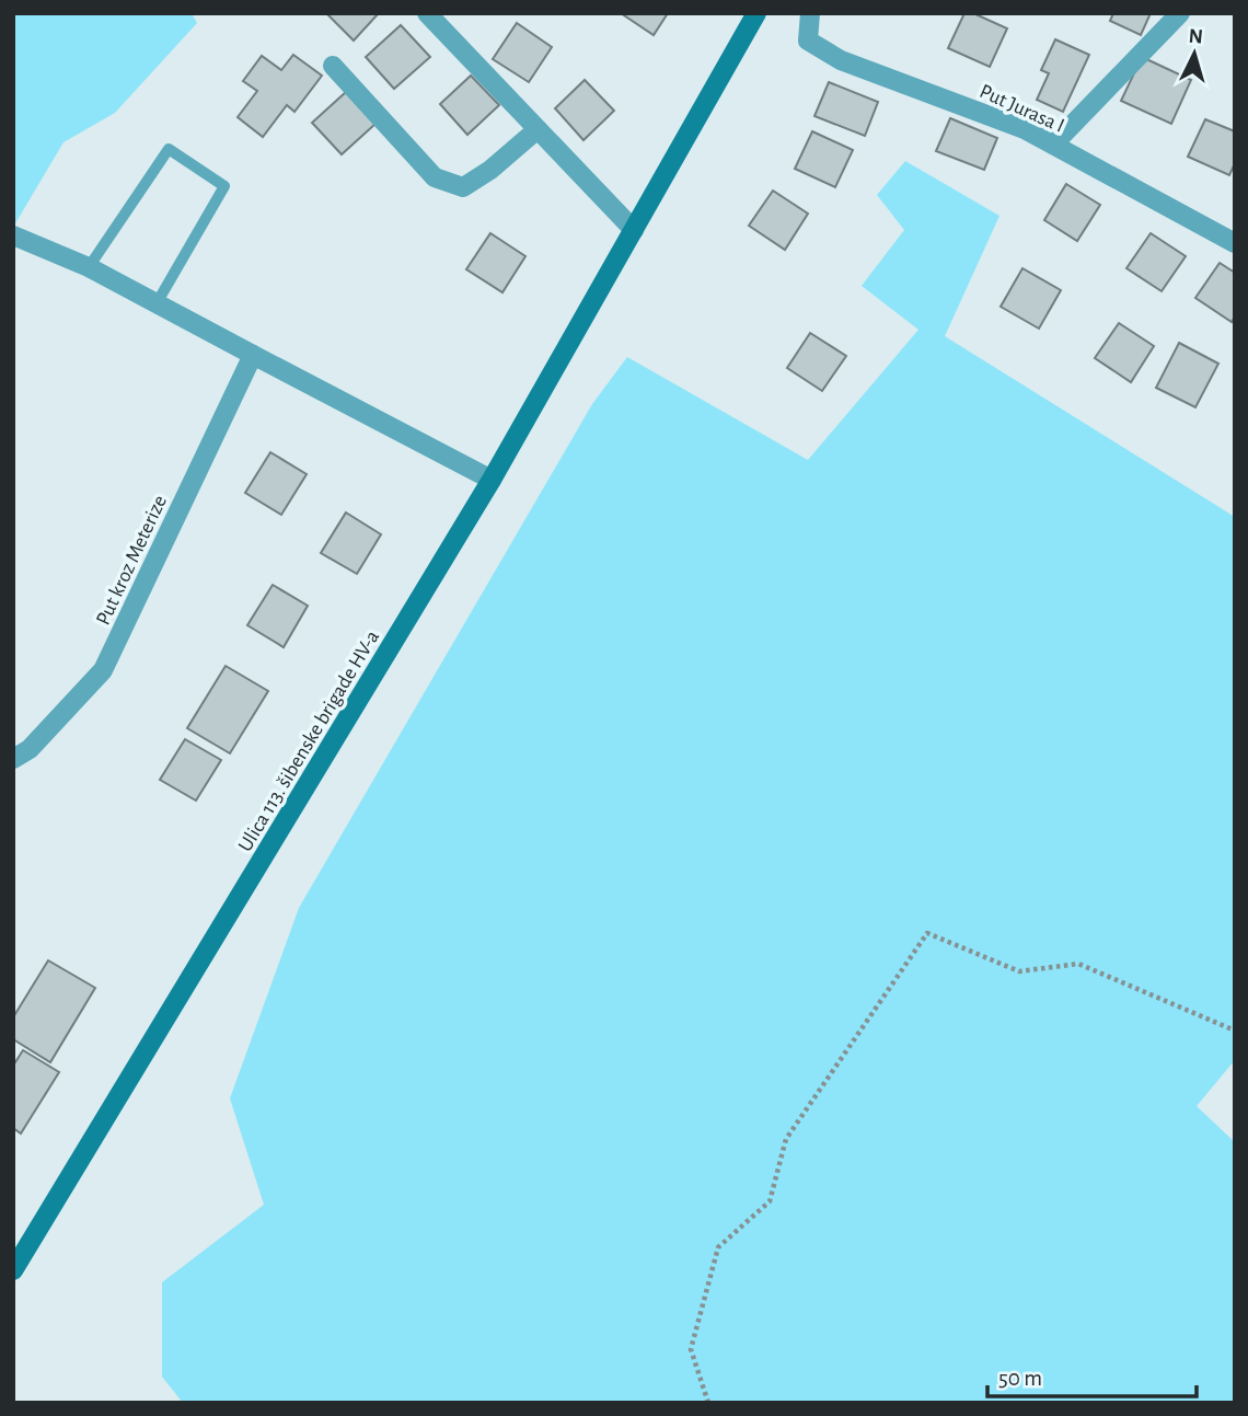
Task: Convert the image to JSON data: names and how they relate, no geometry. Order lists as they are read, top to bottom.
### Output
{
  "streets": {
    "main road": ["Ulica 113. šibenske brigade HV-a"],
    "street": ["Put Jurasa I", "Put kroz Meterize"]
  },
  "scale_bar": "50 m",
  "north": "top"
}
